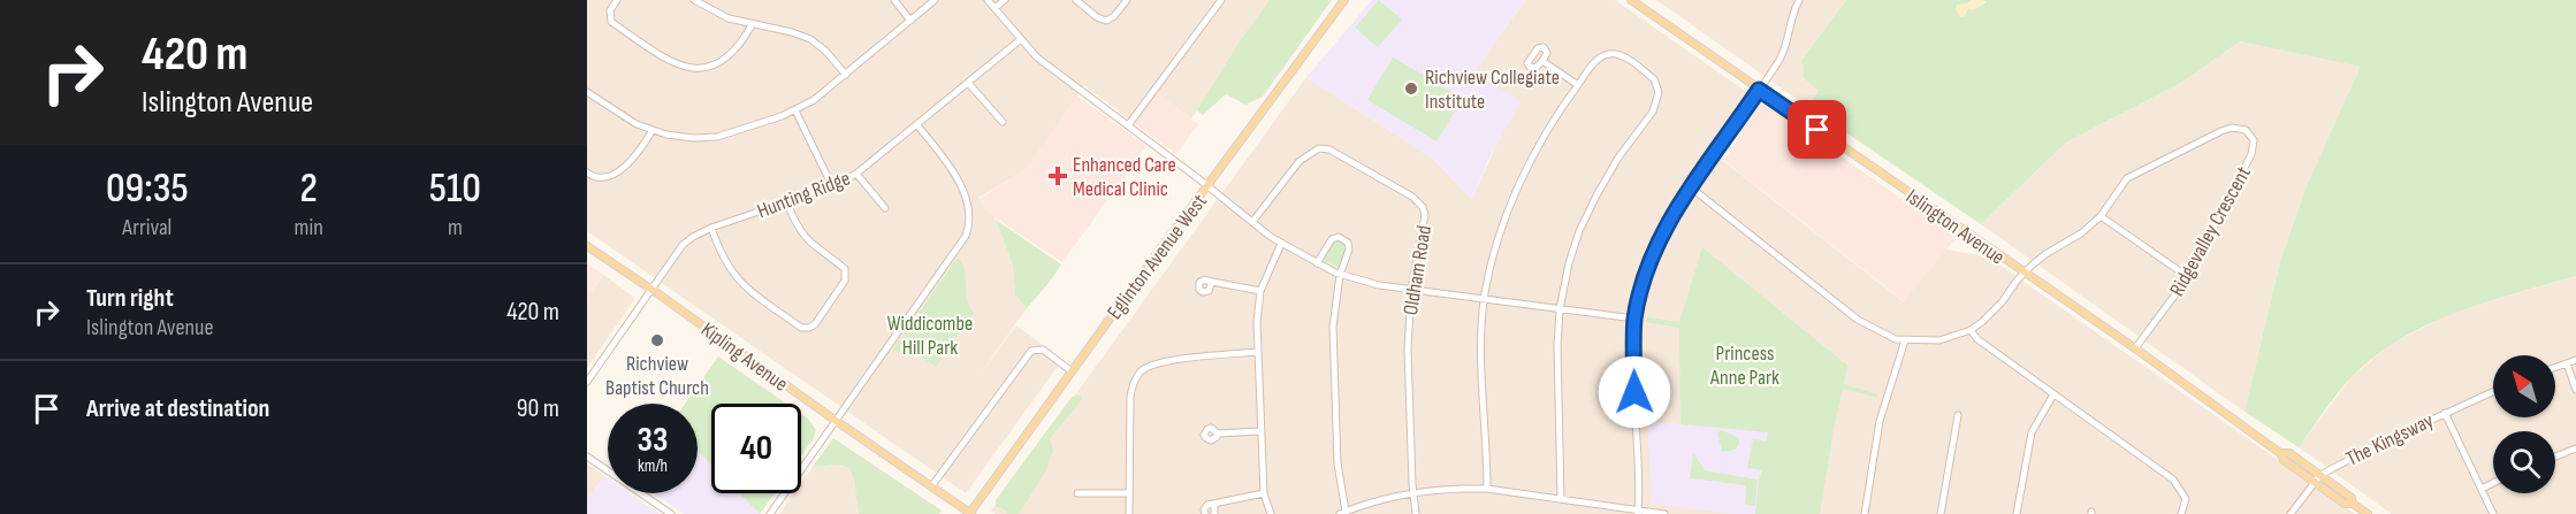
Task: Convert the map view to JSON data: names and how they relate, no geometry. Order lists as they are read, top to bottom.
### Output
{
  "streets": {
    "main road": ["Islington Avenue", "Eglinton Avenue West", "Kipling Avenue"],
    "street": [
      "Hunting Ridge",
      "Ridgevalley Crescent",
      "Oldham Road",
      "The Kingsway"
    ]
  },
  "crossings": [
    ["Hunting Ridge", "Kipling Avenue"],
    ["Islington Avenue", "Ridgevalley Crescent"],
    ["Islington Avenue", "The Kingsway"],
    ["Eglinton Avenue West", "Kipling Avenue"]
  ],
  "parks": ["Widdicombe Hill Park", "Princess Anne Park"],
  "places": {
    "other": ["Richview Collegiate Institute", "Richview Baptist Church"],
    "health": ["Enhanced Care Medical Clinic"]
  },
  "north": "top left",
  "page": {
    "turn": ["420 m", "Islington Avenue"],
    "eta": [
      "09:35",
      "Arrival",
      "2",
      "min",
      "510",
      "m"
    ],
    "list": [
      {
        "name": "Turn right",
        "note": "Islington Avenue",
        "value": "420 m"
      },
      {
        "name": "Arrive at destination",
        "value": "90 m"
      }
    ],
    "speed": "33 km/h",
    "limit": "40"
  }
}
